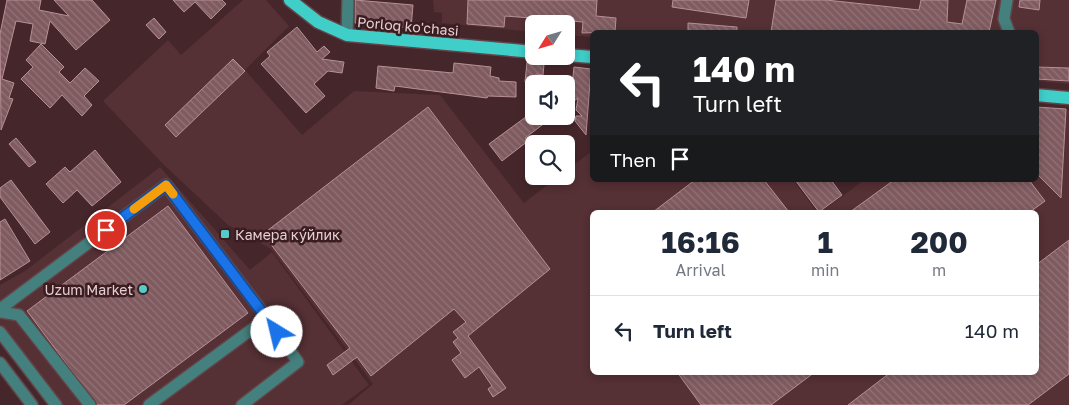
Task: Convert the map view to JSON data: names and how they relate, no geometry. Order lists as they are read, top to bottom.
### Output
{
  "streets": {
    "main road": ["Porloq ko'chasi"]
  },
  "places": {
    "transit": ["Камера ку́йлик"],
    "other": ["Uzum Market"]
  },
  "north": "bottom left",
  "page": {
    "turn": ["140 m", "Turn left"],
    "then": "Then",
    "eta": [
      "16:16",
      "Arrival",
      "1",
      "min",
      "200",
      "m"
    ],
    "list": [
      {
        "name": "Turn left",
        "value": "140 m"
      }
    ]
  }
}
